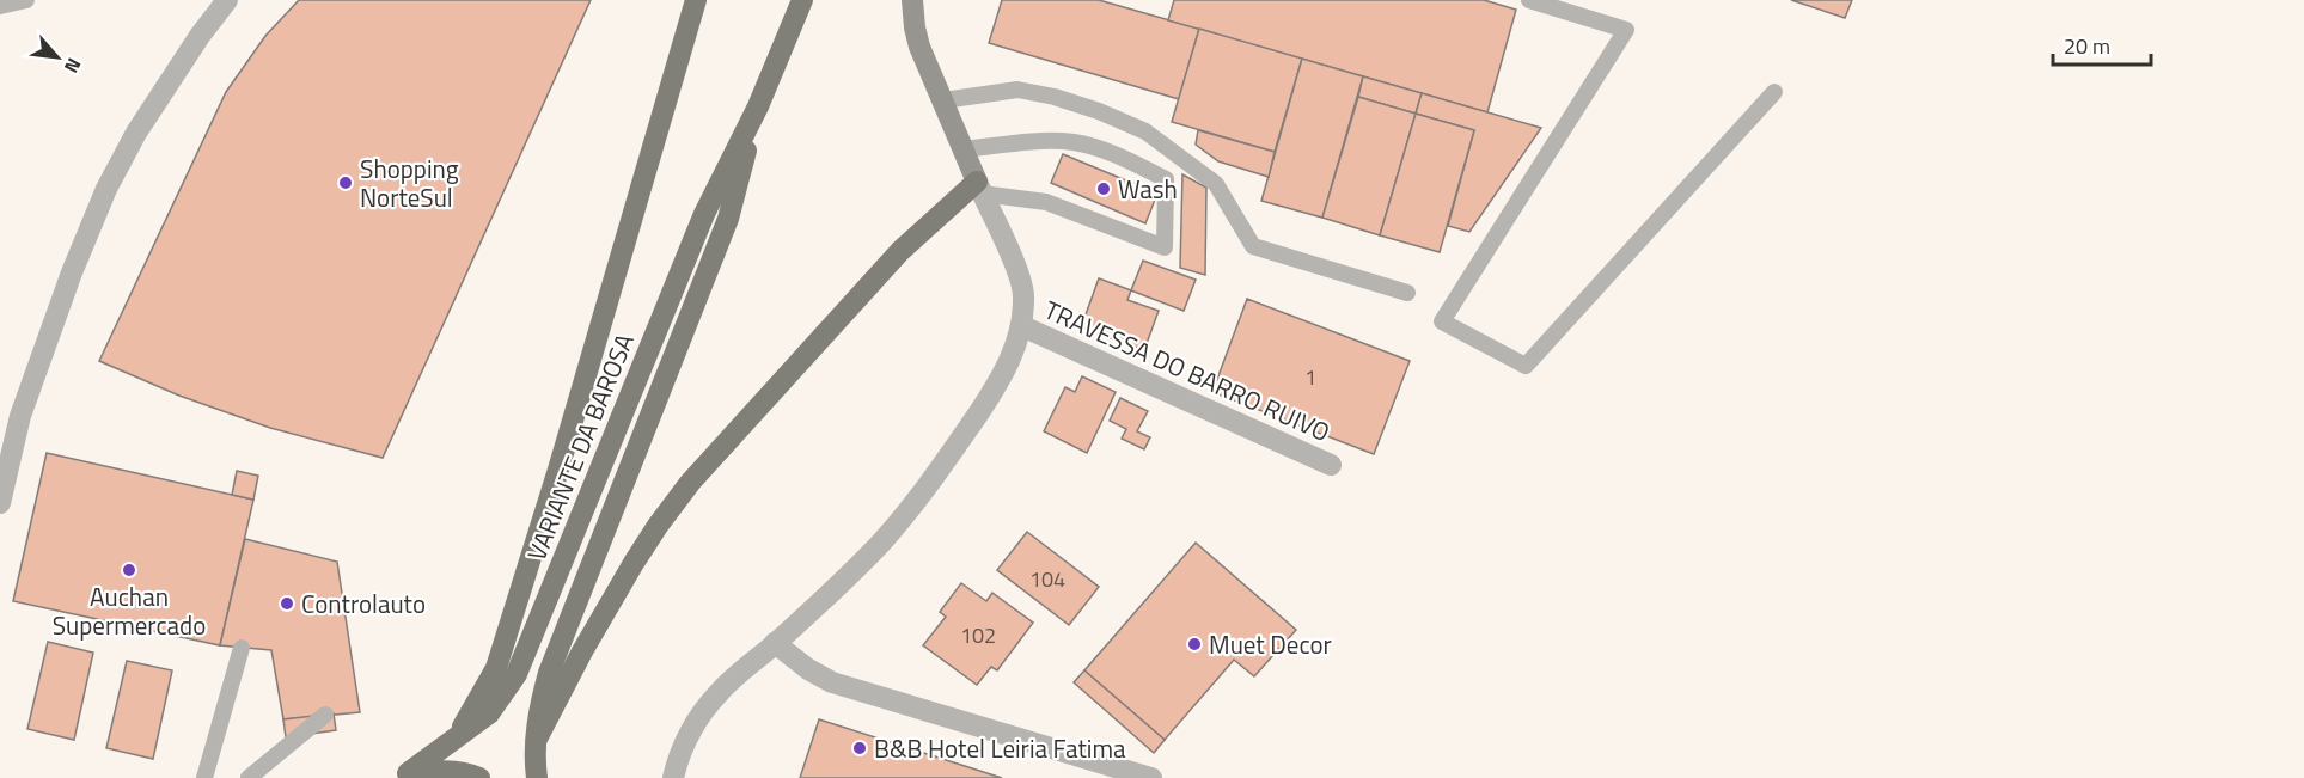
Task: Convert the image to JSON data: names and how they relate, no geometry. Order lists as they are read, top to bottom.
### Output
{
  "streets": {
    "main road": ["VARIANTE DA BAROSA"],
    "street": ["TRAVESSA DO BARRO RUIVO"]
  },
  "places": [
    "Shopping NorteSul",
    "Wash",
    "Auchan Supermercado",
    "Controlauto",
    "Muet Decor",
    "B&B Hotel Leiria Fatima"
  ],
  "house_numbers": ["1", "104", "102"],
  "scale_bar": "20 m",
  "north": "bottom right"
}
